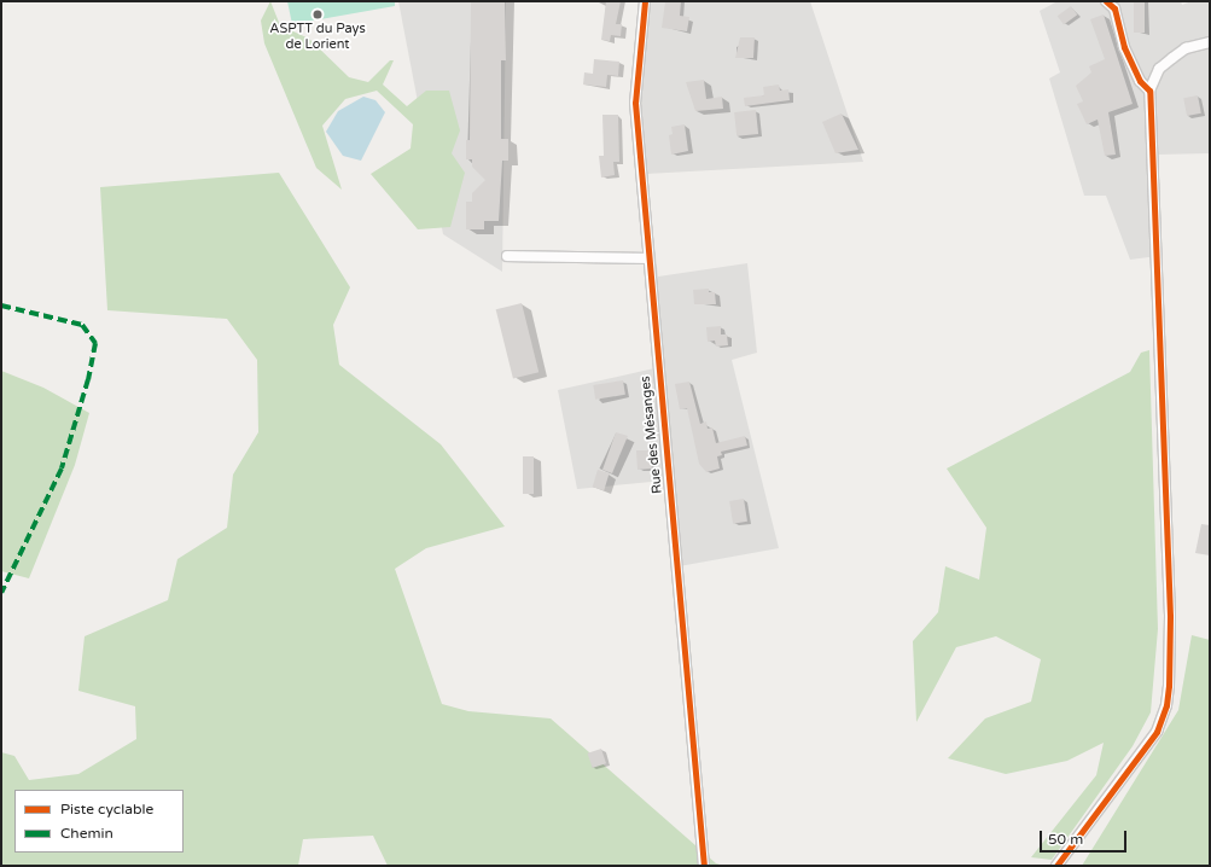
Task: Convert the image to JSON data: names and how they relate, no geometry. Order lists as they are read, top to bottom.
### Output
{
  "streets": {
    "street": ["Rue des Mésanges"]
  },
  "places": ["ASPTT du Pays de Lorient"],
  "legend": ["Piste cyclable", "Chemin"],
  "scale_bar": "50 m"
}
